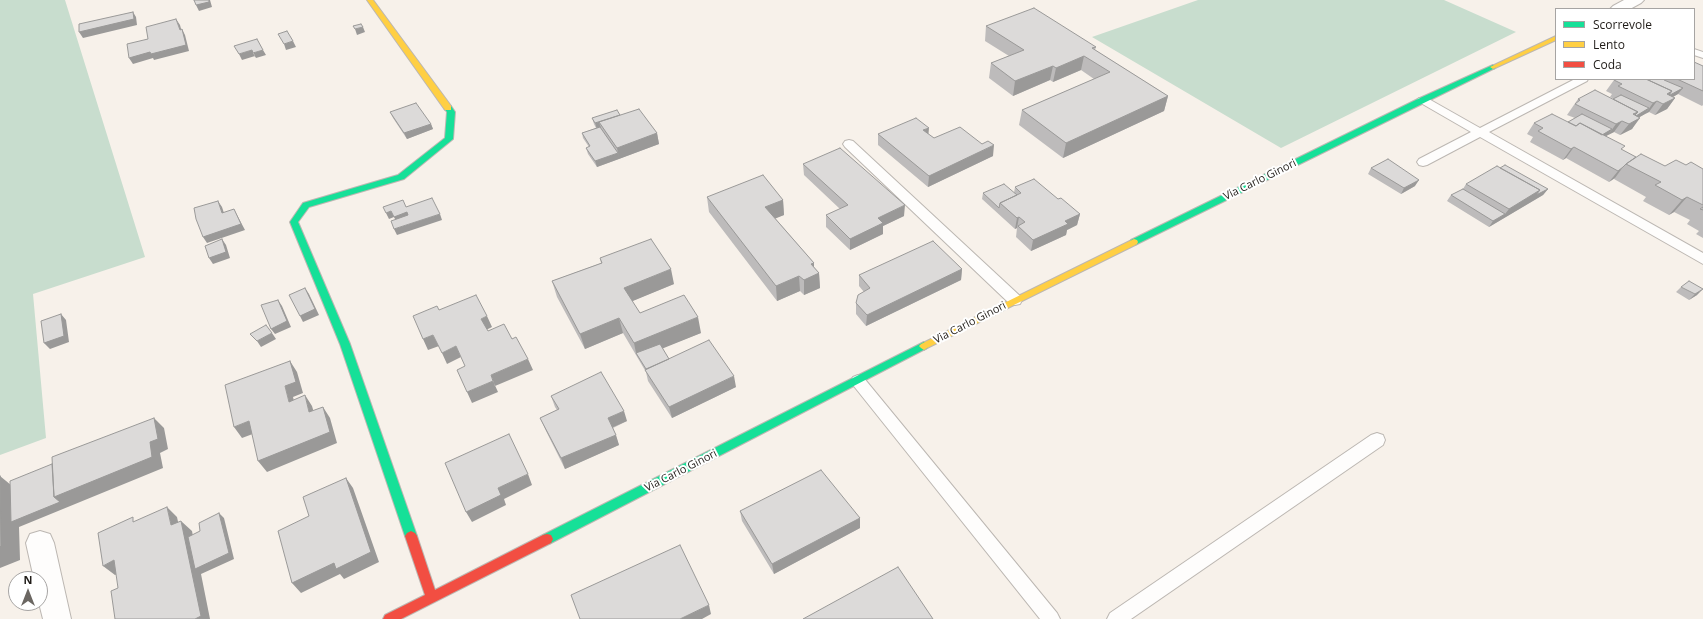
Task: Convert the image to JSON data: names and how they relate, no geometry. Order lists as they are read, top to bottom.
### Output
{
  "streets": {
    "street": ["Via Carlo Ginori"]
  },
  "legend": ["Scorrevole", "Lento", "Coda"],
  "north": "top"
}
